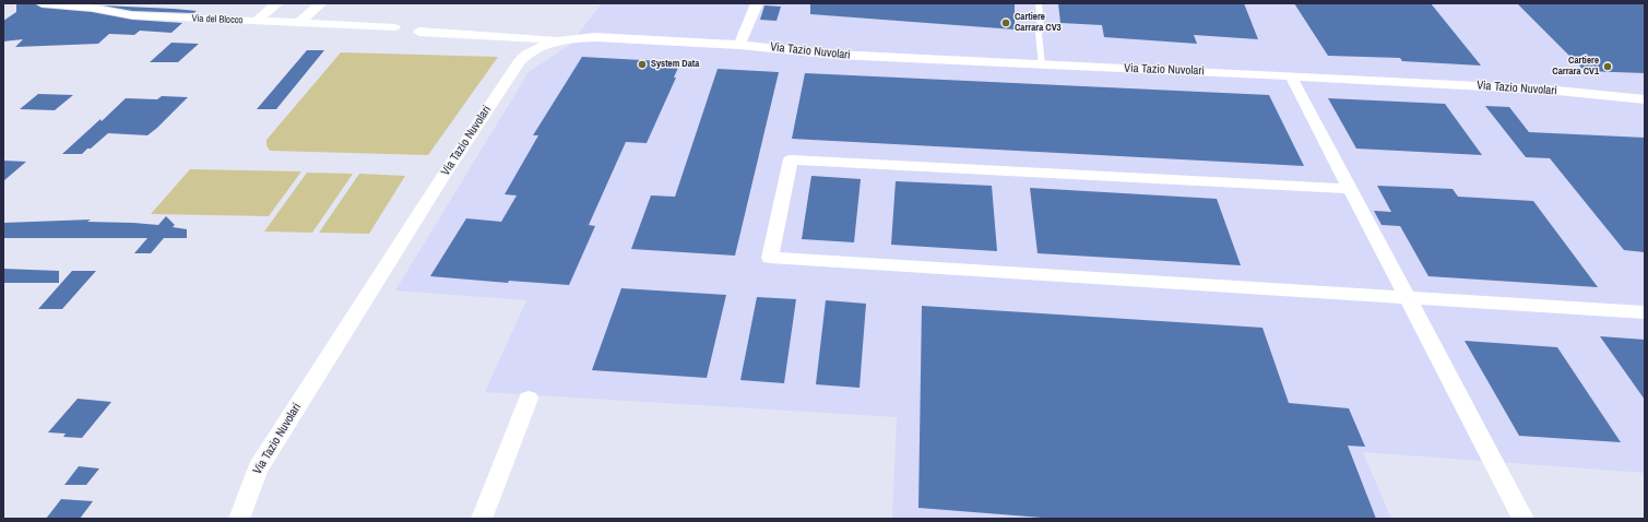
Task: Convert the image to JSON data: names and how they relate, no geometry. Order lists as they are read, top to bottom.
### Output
{
  "streets": {
    "street": ["Via del Blocco", "Via Tazio Nuvolari"]
  },
  "places": ["Cartiere Carrara CV3", "System Data", "Cartiere Carrara CV1"]
}
